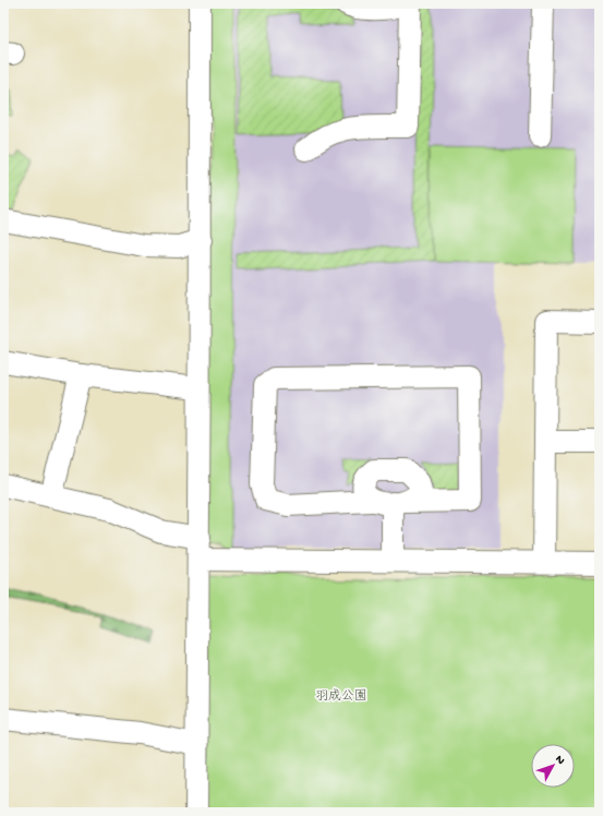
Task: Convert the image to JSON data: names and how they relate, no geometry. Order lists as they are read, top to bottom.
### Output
{
  "parks": ["羽成公園"],
  "north": "top right"
}
